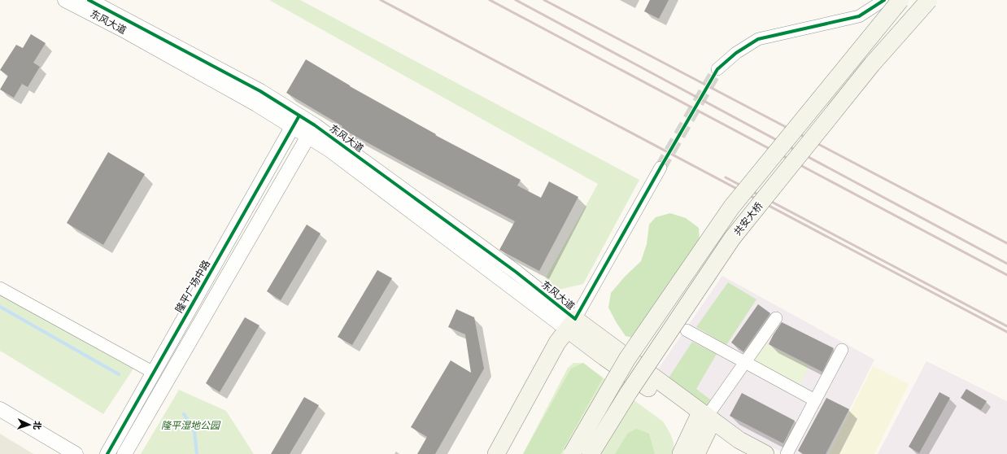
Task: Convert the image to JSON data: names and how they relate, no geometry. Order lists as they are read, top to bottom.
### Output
{
  "streets": {
    "main road": ["共安大桥"],
    "street": ["东风大道", "隆平广场中路"]
  },
  "crossings": [
    ["东风大道", "隆平广场中路"]
  ],
  "parks": ["隆平湿地公园"],
  "north": "right"
}
